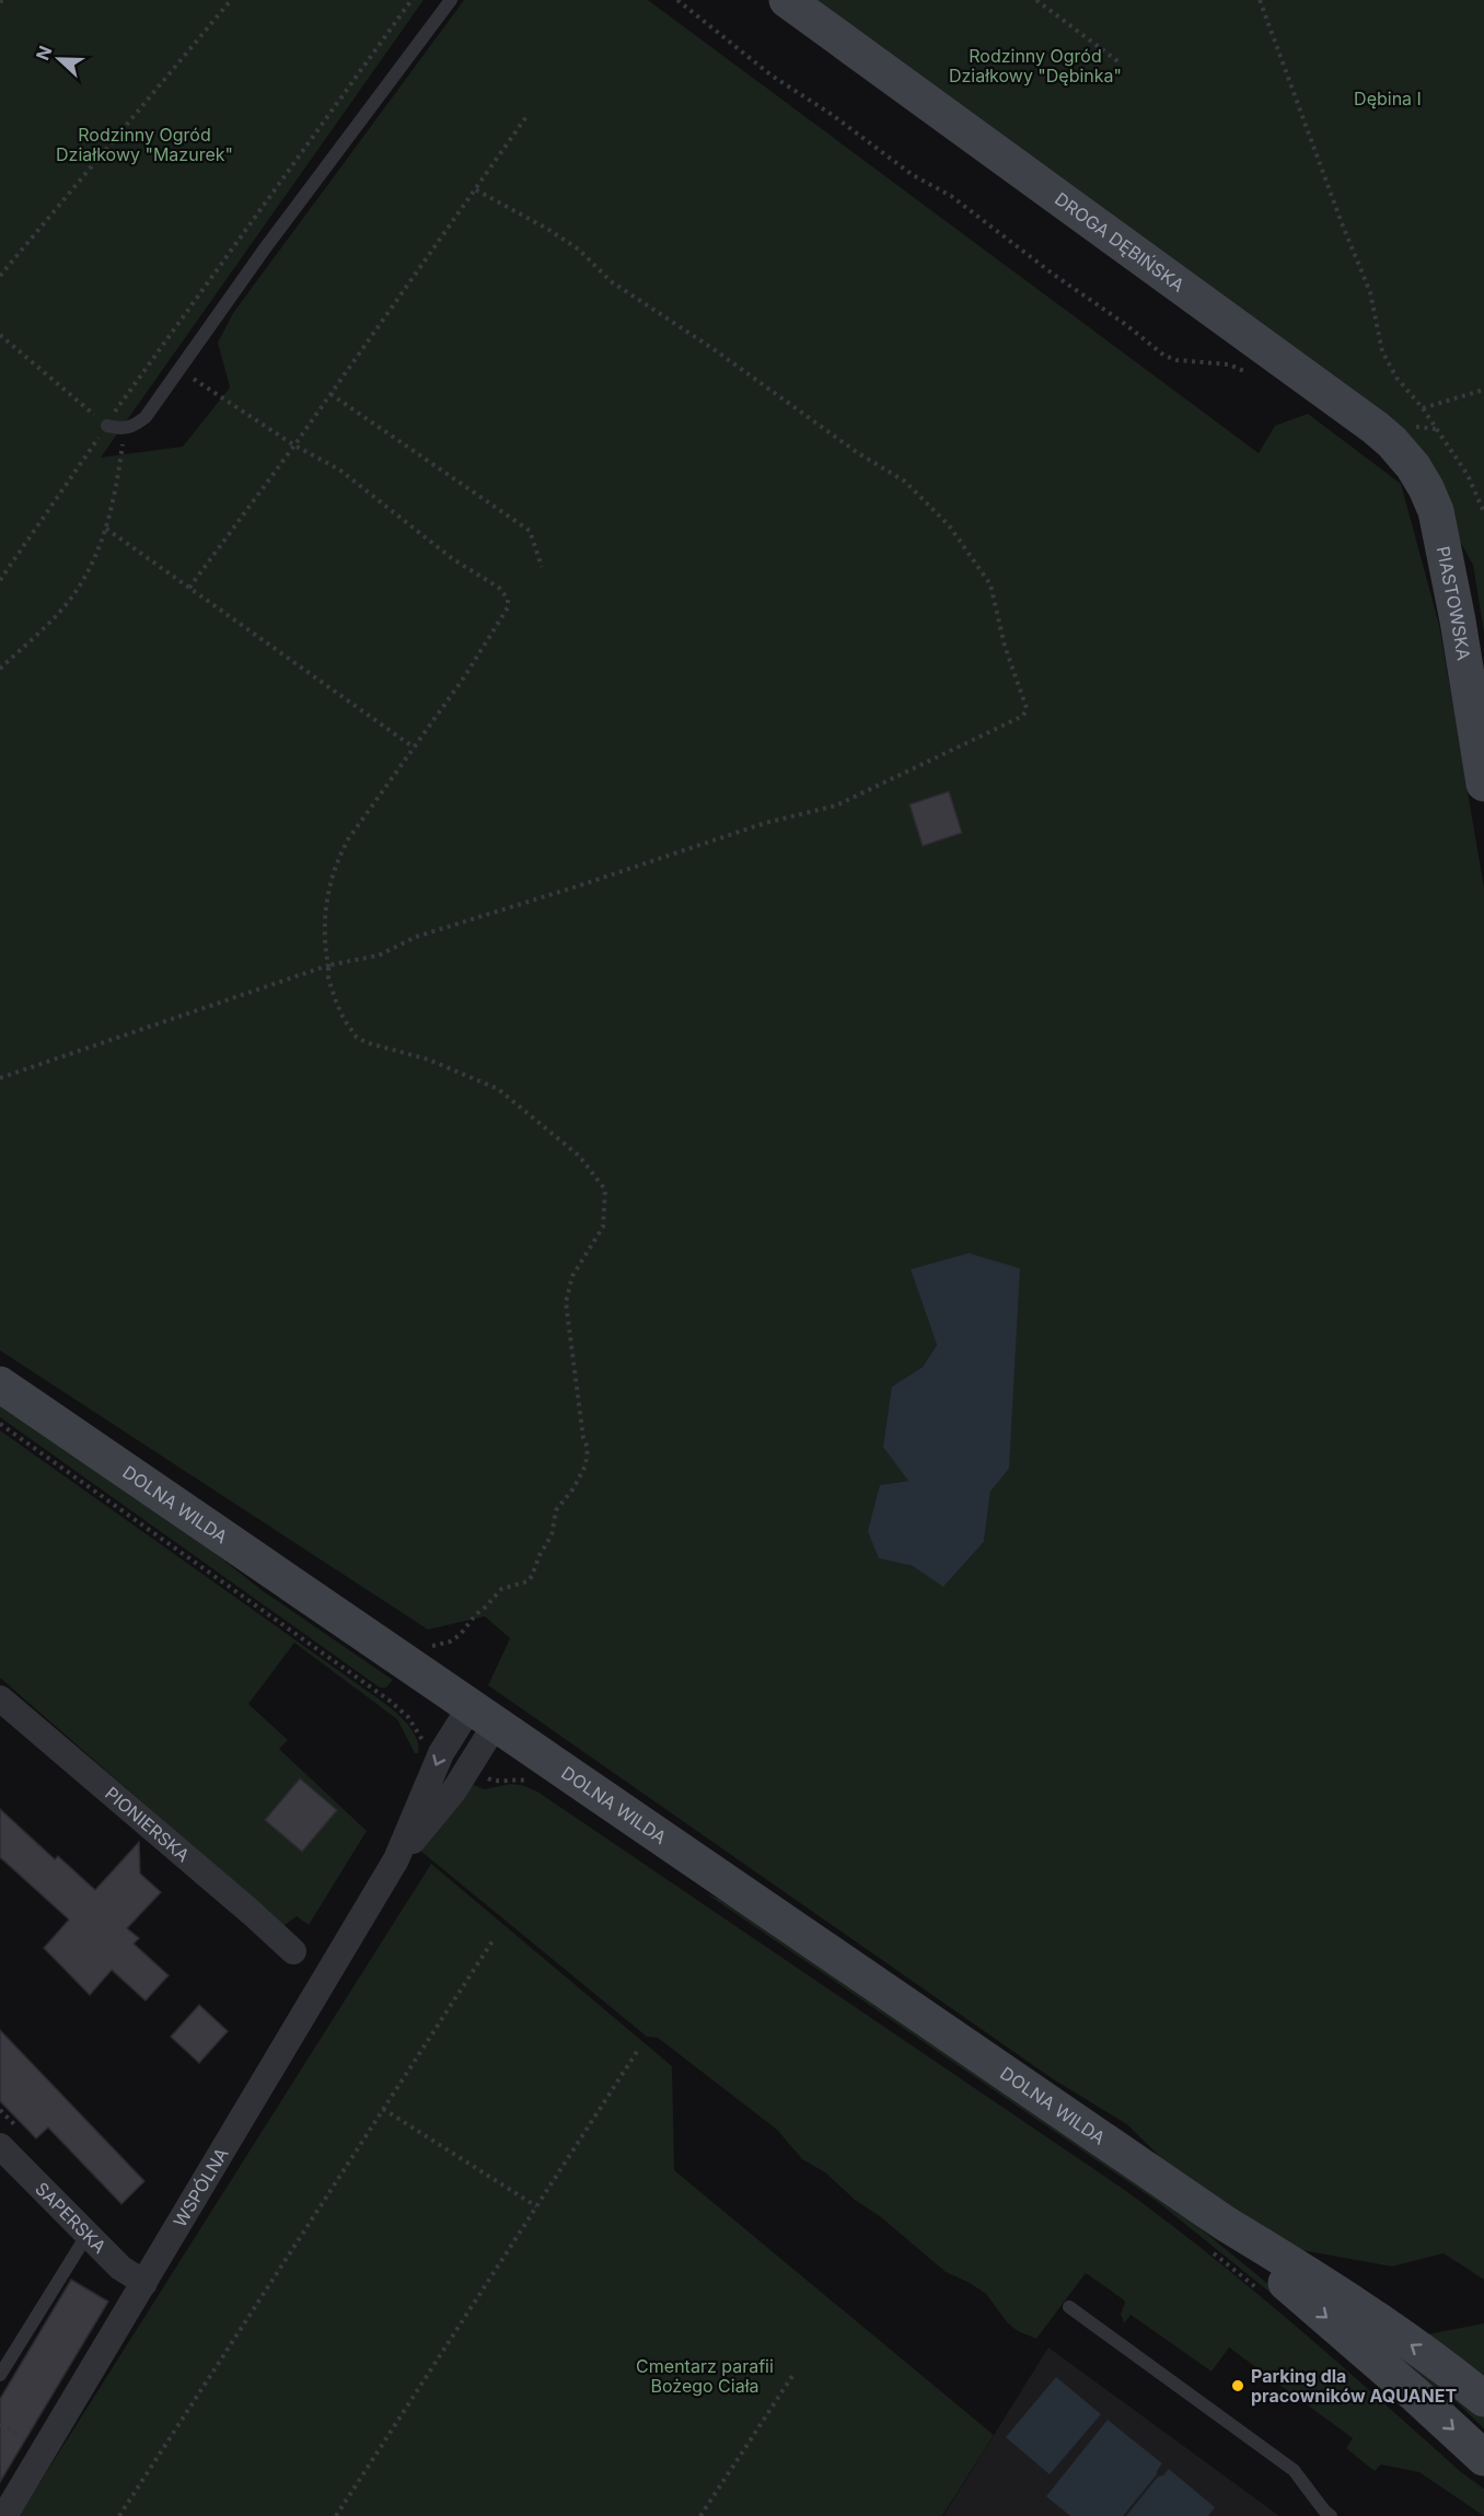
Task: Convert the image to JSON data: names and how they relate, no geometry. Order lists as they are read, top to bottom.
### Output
{
  "streets": {
    "main road": ["DROGA DĘBIŃSKA", "PIASTOWSKA", "DOLNA WILDA"],
    "street": ["PIONIERSKA", "WSPÓLNA", "SAPERSKA"]
  },
  "crossings": [
    ["DROGA DĘBIŃSKA", "PIASTOWSKA"],
    ["DOLNA WILDA", "WSPÓLNA"],
    ["WSPÓLNA", "SAPERSKA"]
  ],
  "parks": [
    "Rodzinny Ogród Działkowy \"Dębinka\"",
    "Dębina I",
    "Rodzinny Ogród Działkowy \"Mazurek\"",
    "Cmentarz parafii Bożego Ciała"
  ],
  "places": ["Parking dla pracowników AQUANET"],
  "north": "left"
}
